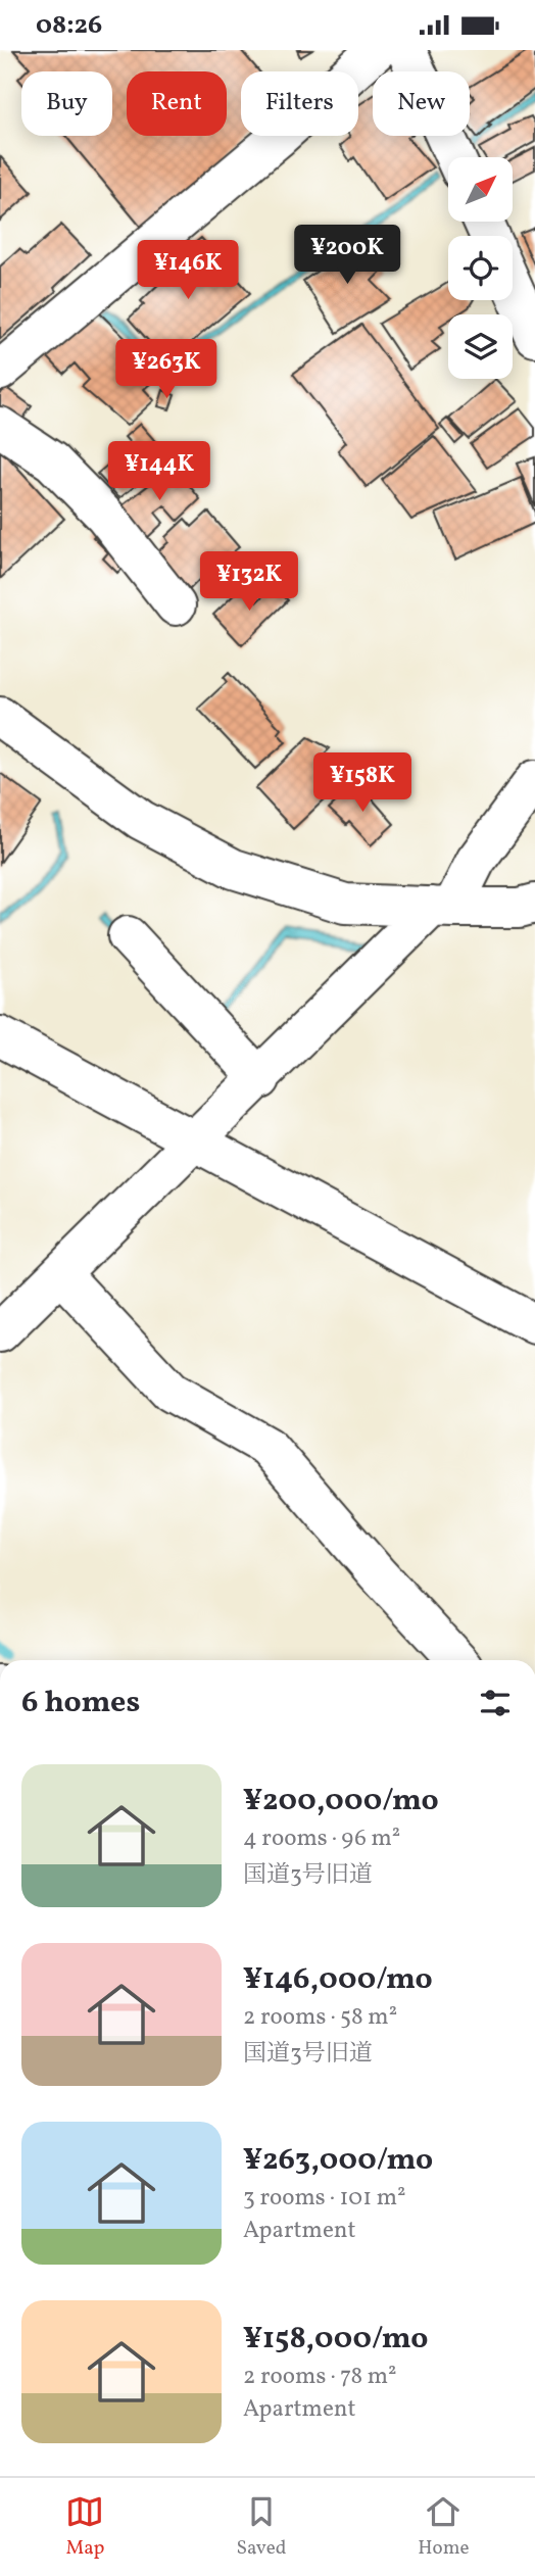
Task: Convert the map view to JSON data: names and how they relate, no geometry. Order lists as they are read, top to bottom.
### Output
{
  "north": "top right",
  "page": {
    "status": "08:26",
    "chip": [
      "Buy",
      "Rent",
      "Filters",
      "New"
    ],
    "price": [
      "¥200K",
      "¥146K",
      "¥263K",
      "¥144K",
      "¥132K",
      "¥158K"
    ],
    "heading": "6 homes",
    "list": [
      {
        "name": "¥200,000/mo",
        "note": "4 rooms · 96 m² · 国道3号旧道"
      },
      {
        "name": "¥146,000/mo",
        "note": "2 rooms · 58 m² · 国道3号旧道"
      },
      {
        "name": "¥263,000/mo",
        "note": "3 rooms · 101 m² · Apartment"
      },
      {
        "name": "¥158,000/mo",
        "note": "2 rooms · 78 m² · Apartment"
      }
    ],
    "tabs": ["Map", "Saved", "Home"]
  }
}
